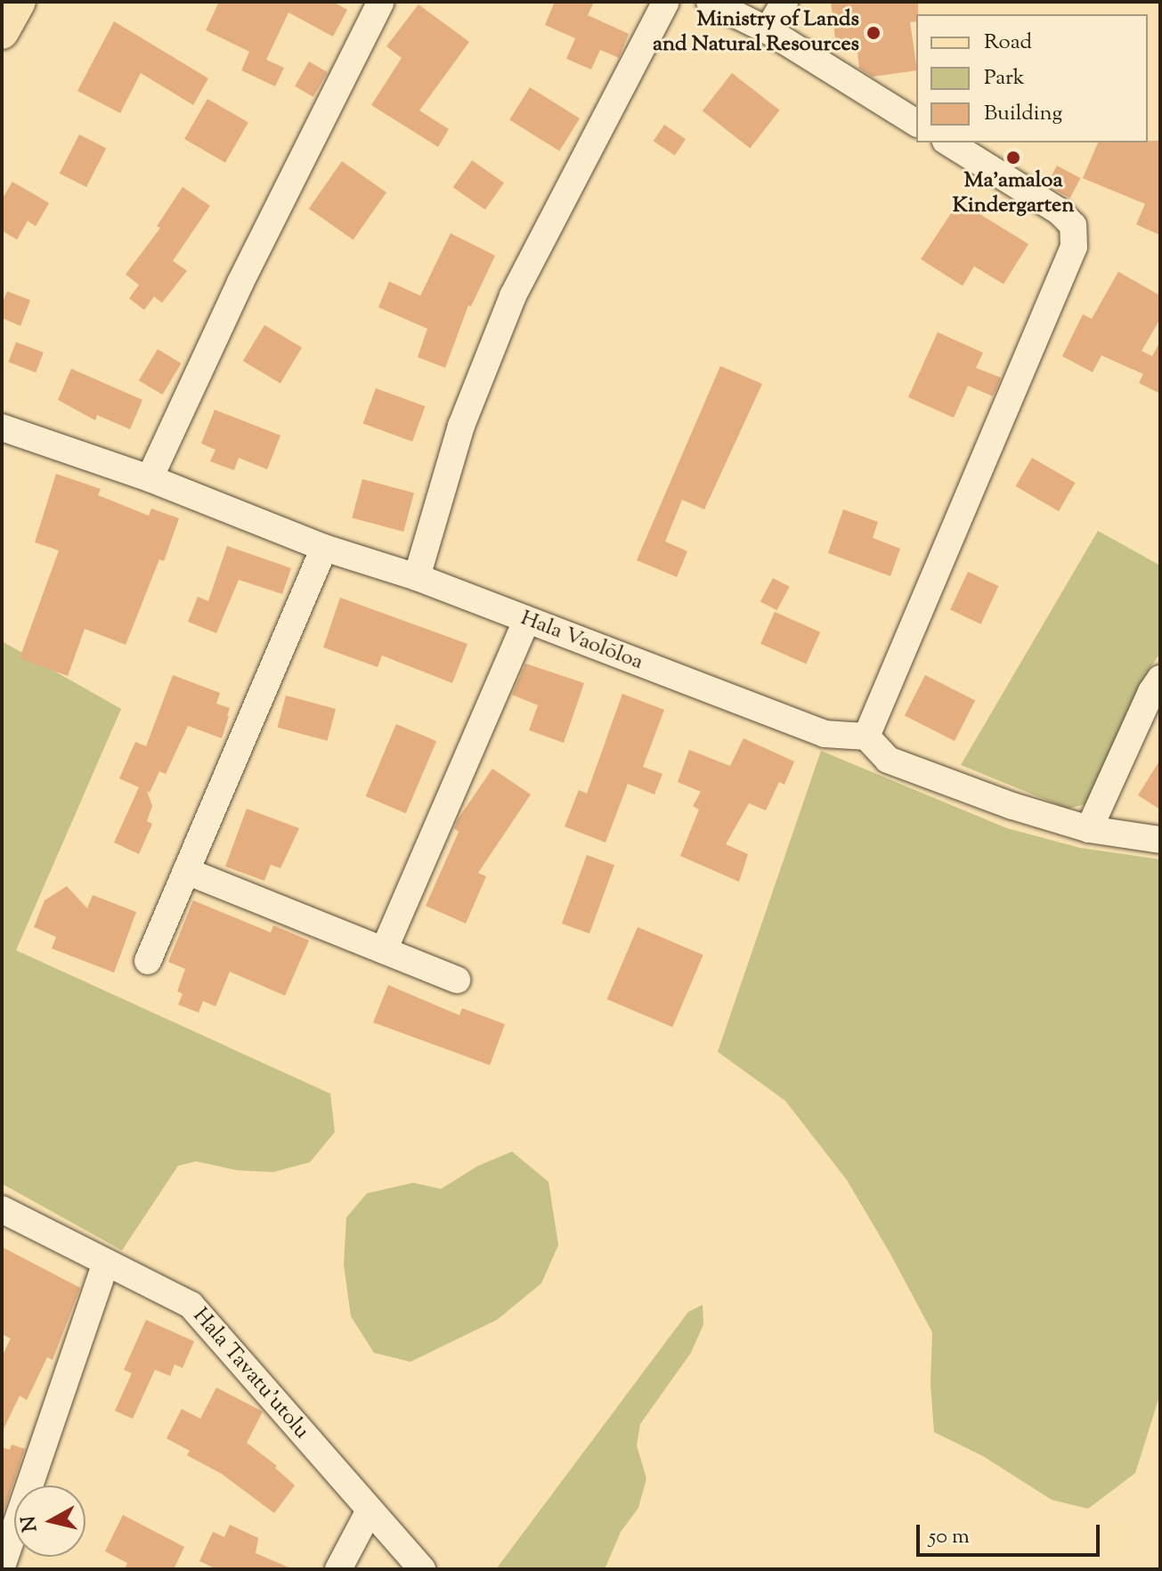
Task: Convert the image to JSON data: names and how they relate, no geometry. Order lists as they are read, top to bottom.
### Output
{
  "streets": {
    "street": ["Hala Vaolōloa", "Hala Tavatu'utolu"]
  },
  "places": ["Ministry of Lands and Natural Resources", "Ma'amaloa Kindergarten"],
  "legend": ["Road", "Park", "Building"],
  "scale_bar": "50 m",
  "north": "left"
}
